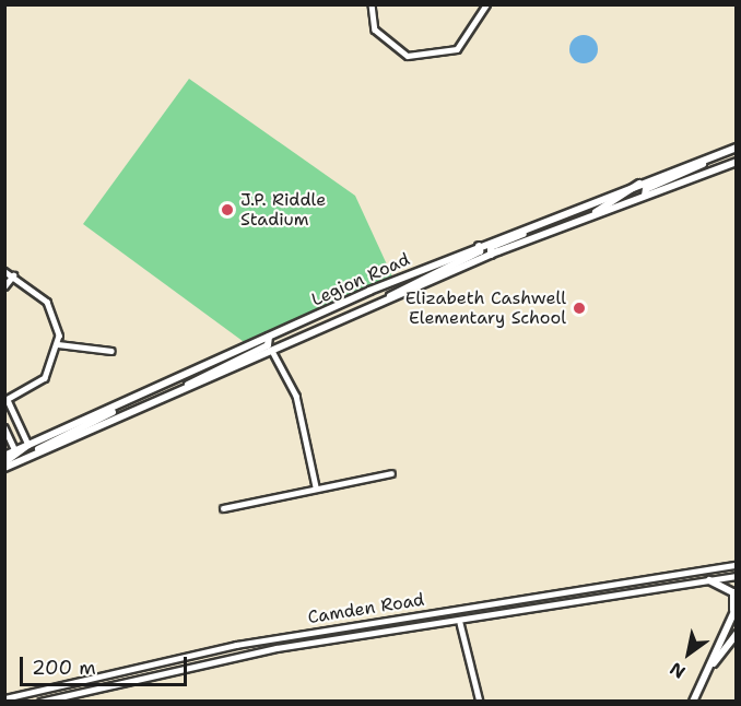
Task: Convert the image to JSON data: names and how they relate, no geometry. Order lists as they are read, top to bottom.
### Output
{
  "streets": {
    "main road": ["Legion Road"],
    "street": ["Camden Road"]
  },
  "places": ["J.P. Riddle Stadium", "Elizabeth Cashwell Elementary School"],
  "scale_bar": "200 m",
  "north": "bottom left"
}
